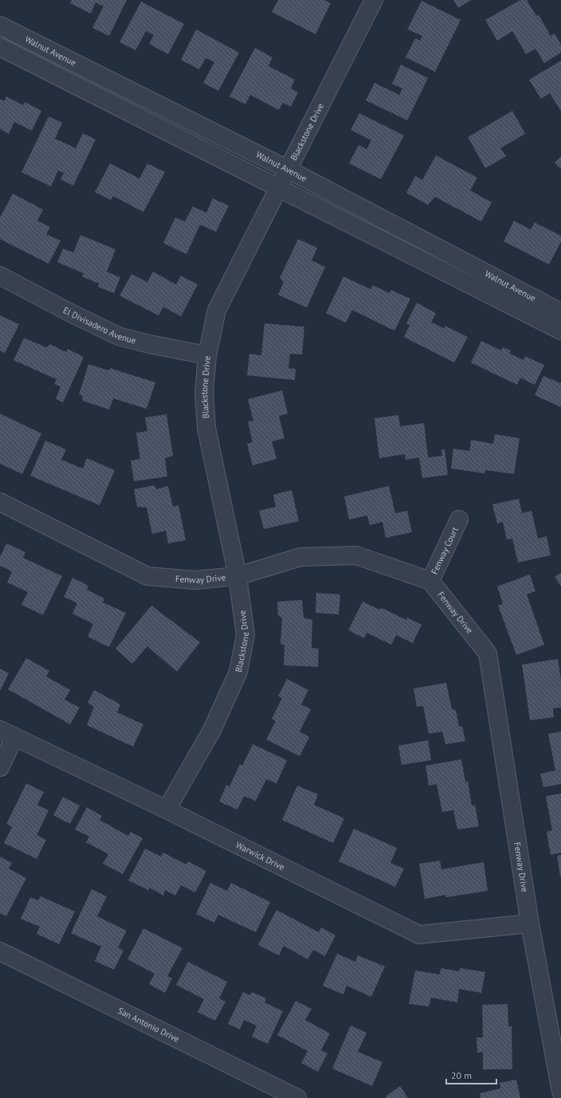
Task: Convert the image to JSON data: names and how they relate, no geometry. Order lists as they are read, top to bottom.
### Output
{
  "streets": {
    "street": [
      "Walnut Avenue",
      "Blackstone Drive",
      "El Divisadero Avenue",
      "Fenway Court",
      "Fenway Drive",
      "Warwick Drive",
      "San Antonio Drive"
    ]
  },
  "crossings": [
    ["Walnut Avenue", "Blackstone Drive"],
    ["Blackstone Drive", "El Divisadero Avenue"],
    ["Blackstone Drive", "Fenway Drive"],
    ["Blackstone Drive", "Warwick Drive"],
    ["Fenway Court", "Fenway Drive"],
    ["Fenway Drive", "Warwick Drive"]
  ],
  "scale_bar": "20 m"
}
